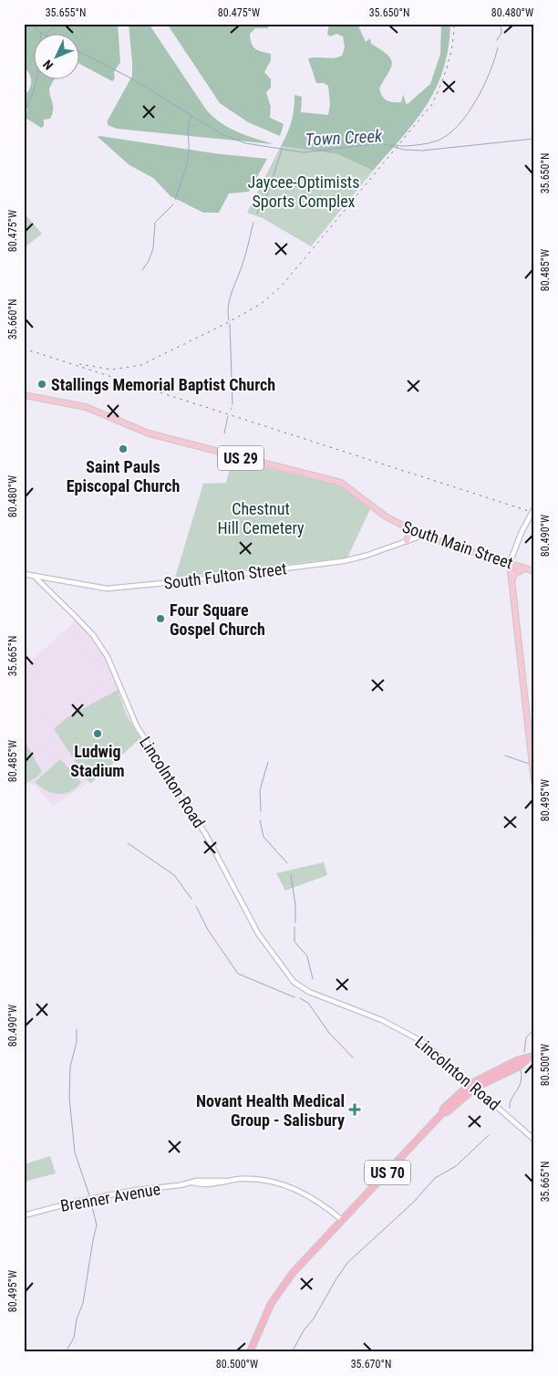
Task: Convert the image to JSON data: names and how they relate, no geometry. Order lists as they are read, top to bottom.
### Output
{
  "streets": {
    "highway": ["US 70"],
    "main road": ["US 29", "South Main Street"],
    "street": ["South Fulton Street", "Lincolnton Road", "Brenner Avenue"]
  },
  "crossings": [
    ["South Main Street", "South Fulton Street"],
    ["South Fulton Street", "Lincolnton Road"],
    ["Lincolnton Road", "US 70"],
    ["US 70", "Brenner Avenue"]
  ],
  "water": ["Town Creek"],
  "parks": ["Jaycee-Optimists Sports Complex", "Chestnut Hill Cemetery"],
  "places": {
    "other": [
      "Stallings Memorial Baptist Church",
      "Saint Pauls Episcopal Church",
      "Four Square Gospel Church",
      "Ludwig Stadium"
    ],
    "health": ["Novant Health Medical Group - Salisbury"]
  },
  "north": "bottom left",
  "coordinates": [
    "35.655°N",
    "80.475°W",
    "35.650°N",
    "80.480°W",
    "80.485°W",
    "35.660°N",
    "80.490°W",
    "35.665°N",
    "80.495°W",
    "80.500°W",
    "35.670°N"
  ]
}
